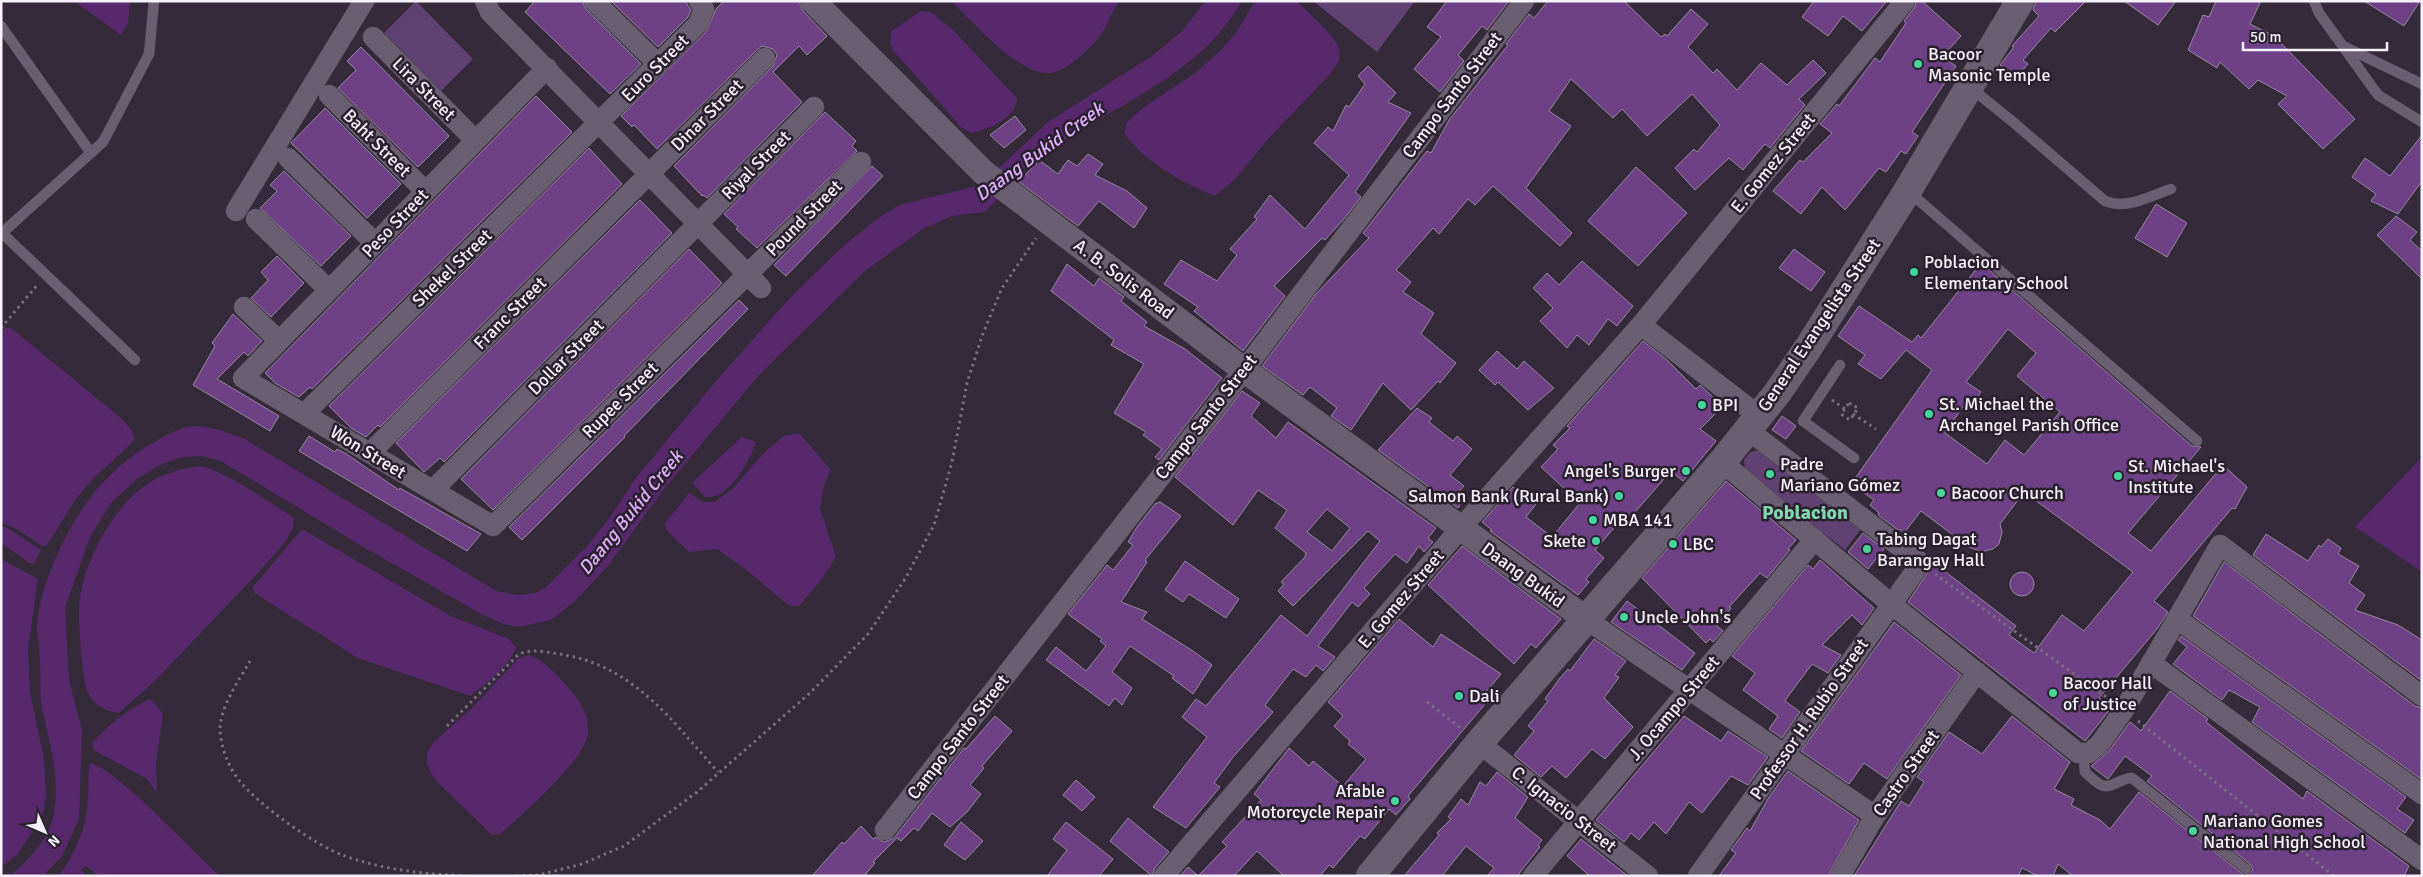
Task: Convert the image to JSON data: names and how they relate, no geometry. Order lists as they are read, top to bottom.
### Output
{
  "streets": {
    "main road": ["General Evangelista Street"],
    "street": [
      "Euro Street",
      "Lira Street",
      "Campo Santo Street",
      "Dinar Street",
      "Baht Street",
      "E. Gomez Street",
      "Riyal Street",
      "Pound Street",
      "Peso Street",
      "Shekel Street",
      "A. B. Solis Road",
      "Franc Street",
      "Dollar Street",
      "Rupee Street",
      "Won Street",
      "Daang Bukid",
      "J. Ocampo Street",
      "Professor H. Rubio Street",
      "Castro Street",
      "C. Ignacio Street"
    ]
  },
  "crossings": [
    ["Euro Street", "Shekel Street"],
    ["Lira Street", "Peso Street"],
    ["Campo Santo Street", "A. B. Solis Road"],
    ["Dinar Street", "Franc Street"],
    ["Baht Street", "Peso Street"],
    ["E. Gomez Street", "A. B. Solis Road"],
    ["E. Gomez Street", "Daang Bukid"],
    ["Riyal Street", "Dollar Street"],
    ["Pound Street", "Rupee Street"],
    ["Peso Street", "Won Street"],
    ["Shekel Street", "Won Street"],
    ["A. B. Solis Road", "Daang Bukid"],
    ["Franc Street", "Won Street"],
    ["General Evangelista Street", "Daang Bukid"],
    ["General Evangelista Street", "C. Ignacio Street"],
    ["Dollar Street", "Won Street"],
    ["Rupee Street", "Won Street"],
    ["J. Ocampo Street", "C. Ignacio Street"]
  ],
  "districts": ["Poblacion"],
  "water": ["Daang Bukid Creek"],
  "places": [
    "Bacoor Masonic Temple",
    "Poblacion Elementary School",
    "BPI",
    "St. Michael the Archangel Parish Office",
    "Angel's Burger",
    "Padre Mariano Gómez",
    "St. Michael's Institute",
    "Bacoor Church",
    "Salmon Bank (Rural Bank)",
    "MBA 141",
    "Skete",
    "LBC",
    "Tabing Dagat Barangay Hall",
    "Uncle John's",
    "Bacoor Hall of Justice",
    "Dali",
    "Afable Motorcycle Repair",
    "Mariano Gomes National High School"
  ],
  "scale_bar": "50 m",
  "north": "bottom right"
}
